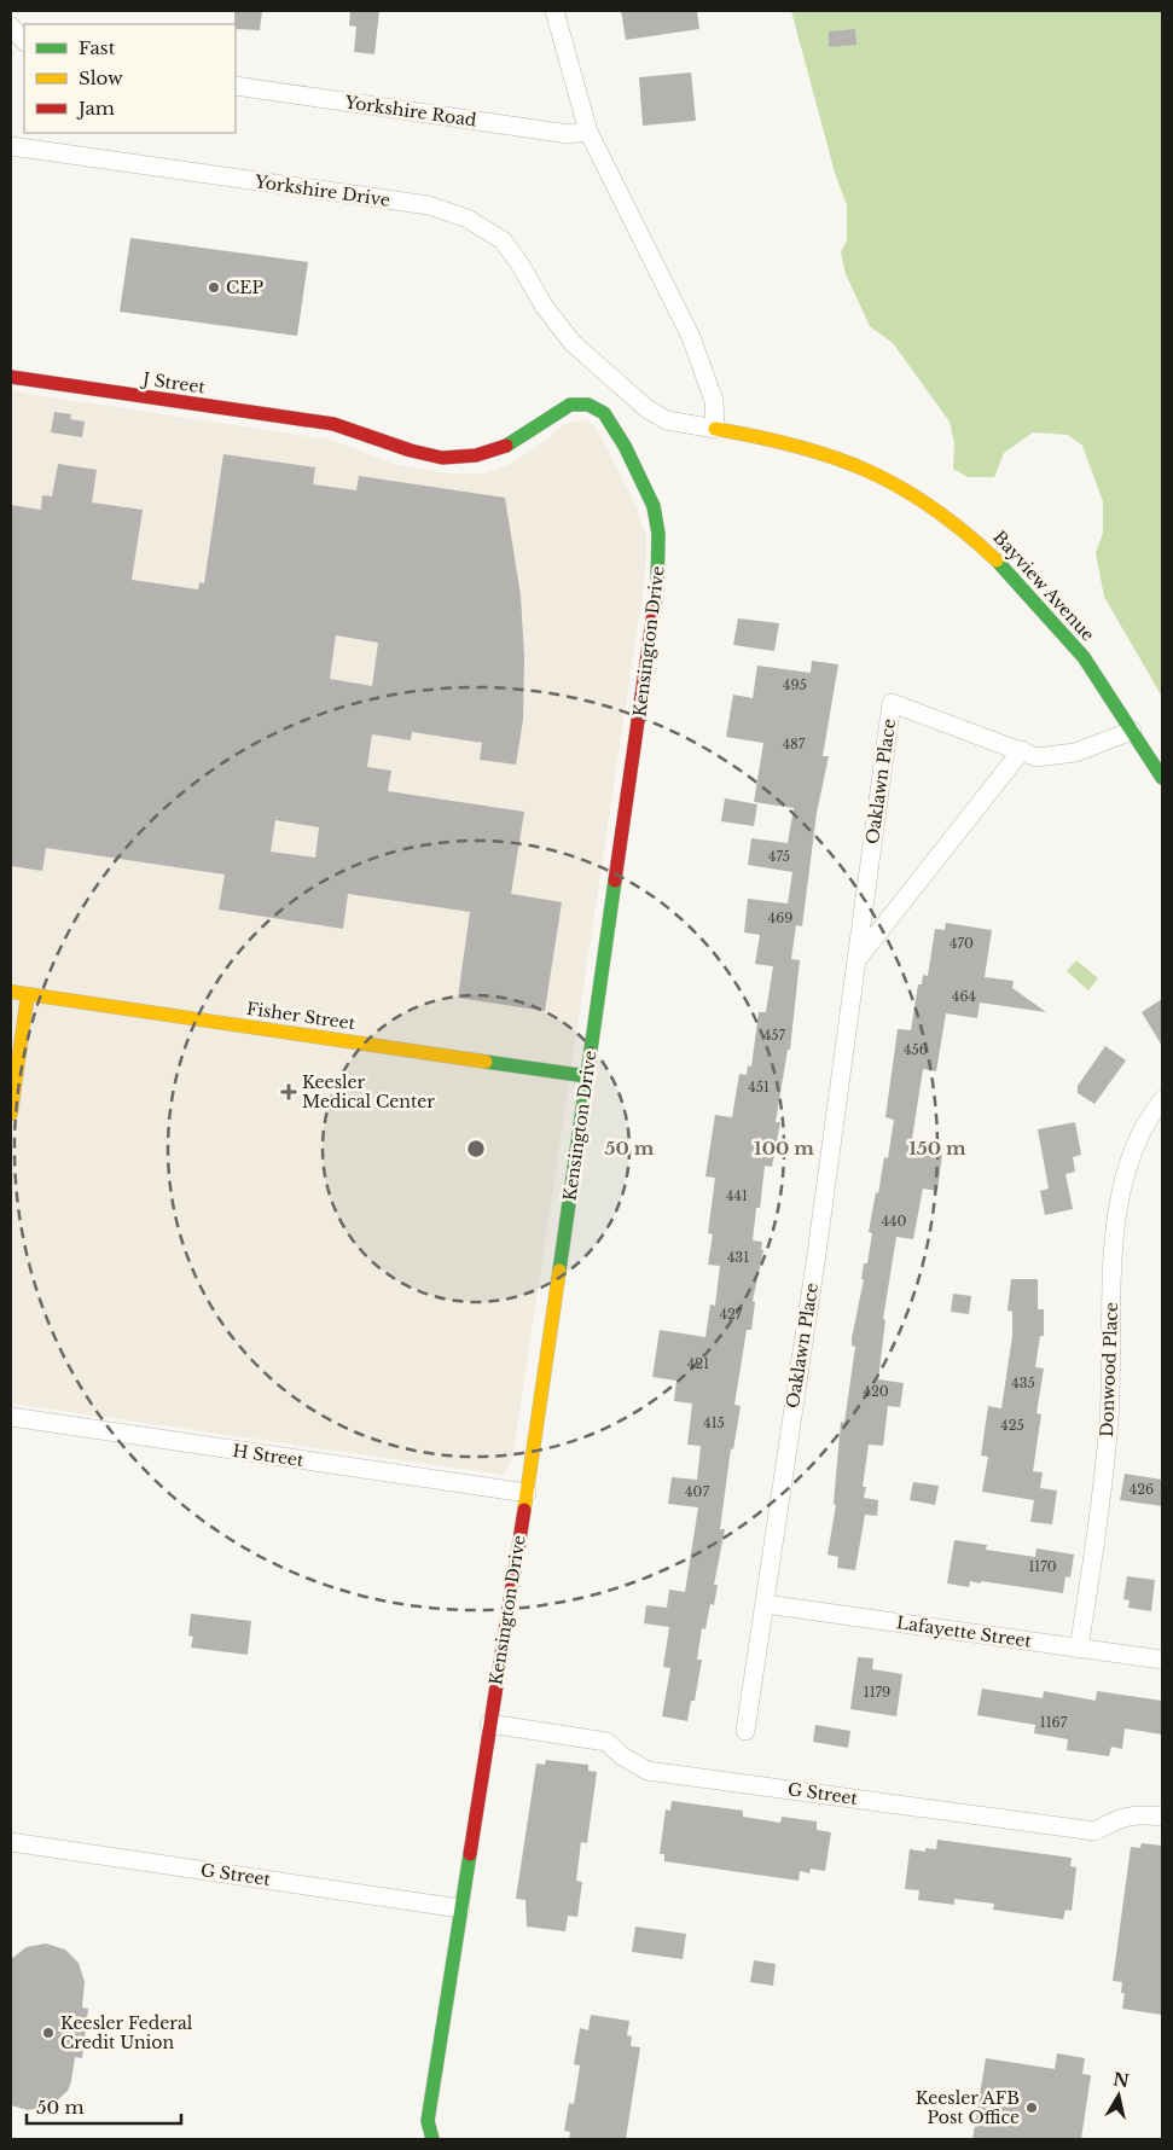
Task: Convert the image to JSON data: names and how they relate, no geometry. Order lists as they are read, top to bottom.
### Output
{
  "streets": {
    "street": [
      "Yorkshire Road",
      "Yorkshire Drive",
      "J Street",
      "Bayview Avenue",
      "Kensington Drive",
      "Oaklawn Place",
      "Fisher Street",
      "Donwood Place",
      "H Street",
      "Lafayette Street",
      "G Street"
    ]
  },
  "crossings": [
    ["Yorkshire Drive", "Bayview Avenue"],
    ["J Street", "Kensington Drive"],
    ["Bayview Avenue", "Oaklawn Place"],
    ["Kensington Drive", "Fisher Street"],
    ["Kensington Drive", "H Street"],
    ["Kensington Drive", "G Street"],
    ["Oaklawn Place", "Lafayette Street"],
    ["Donwood Place", "Lafayette Street"]
  ],
  "places": {
    "other": ["CEP", "Keesler Federal Credit Union", "Keesler AFB Post Office"],
    "health": ["Keesler Medical Center"]
  },
  "house_numbers": [
    "495",
    "487",
    "475",
    "469",
    "470",
    "464",
    "457",
    "456",
    "451",
    "441",
    "440",
    "431",
    "427",
    "421",
    "435",
    "420",
    "415",
    "425",
    "426",
    "407",
    "1170",
    "1179",
    "1167"
  ],
  "legend": ["Fast", "Slow", "Jam"],
  "scale_bar": "50 m",
  "north": "top",
  "rings": ["50 m", "100 m", "150 m"]
}
